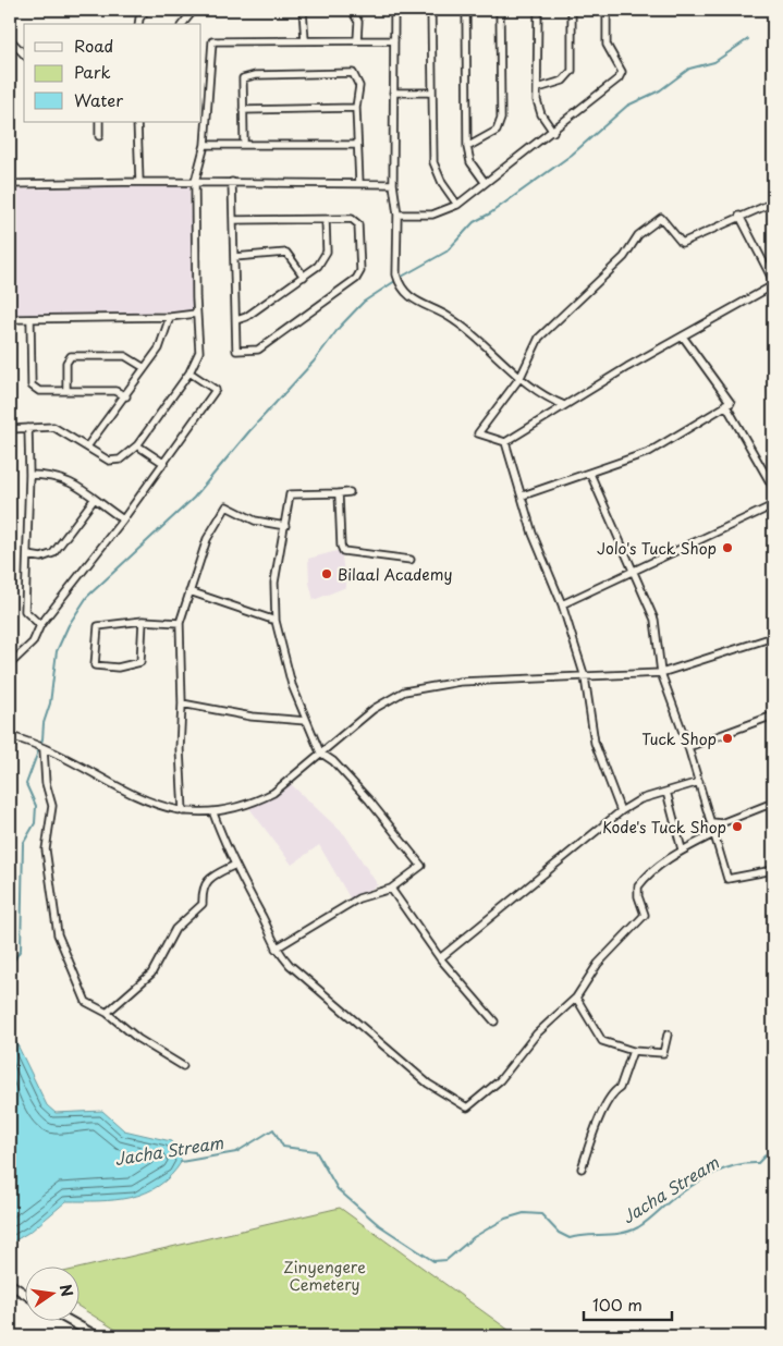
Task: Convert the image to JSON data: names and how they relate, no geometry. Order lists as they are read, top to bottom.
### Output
{
  "water": ["Jacha Stream"],
  "parks": ["Zinyengere Cemetery"],
  "places": [
    "Jolo's Tuck Shop",
    "Bilaal Academy",
    "Tuck Shop",
    "Kode's Tuck Shop"
  ],
  "legend": ["Road", "Park", "Water"],
  "scale_bar": "100 m",
  "north": "right"
}
